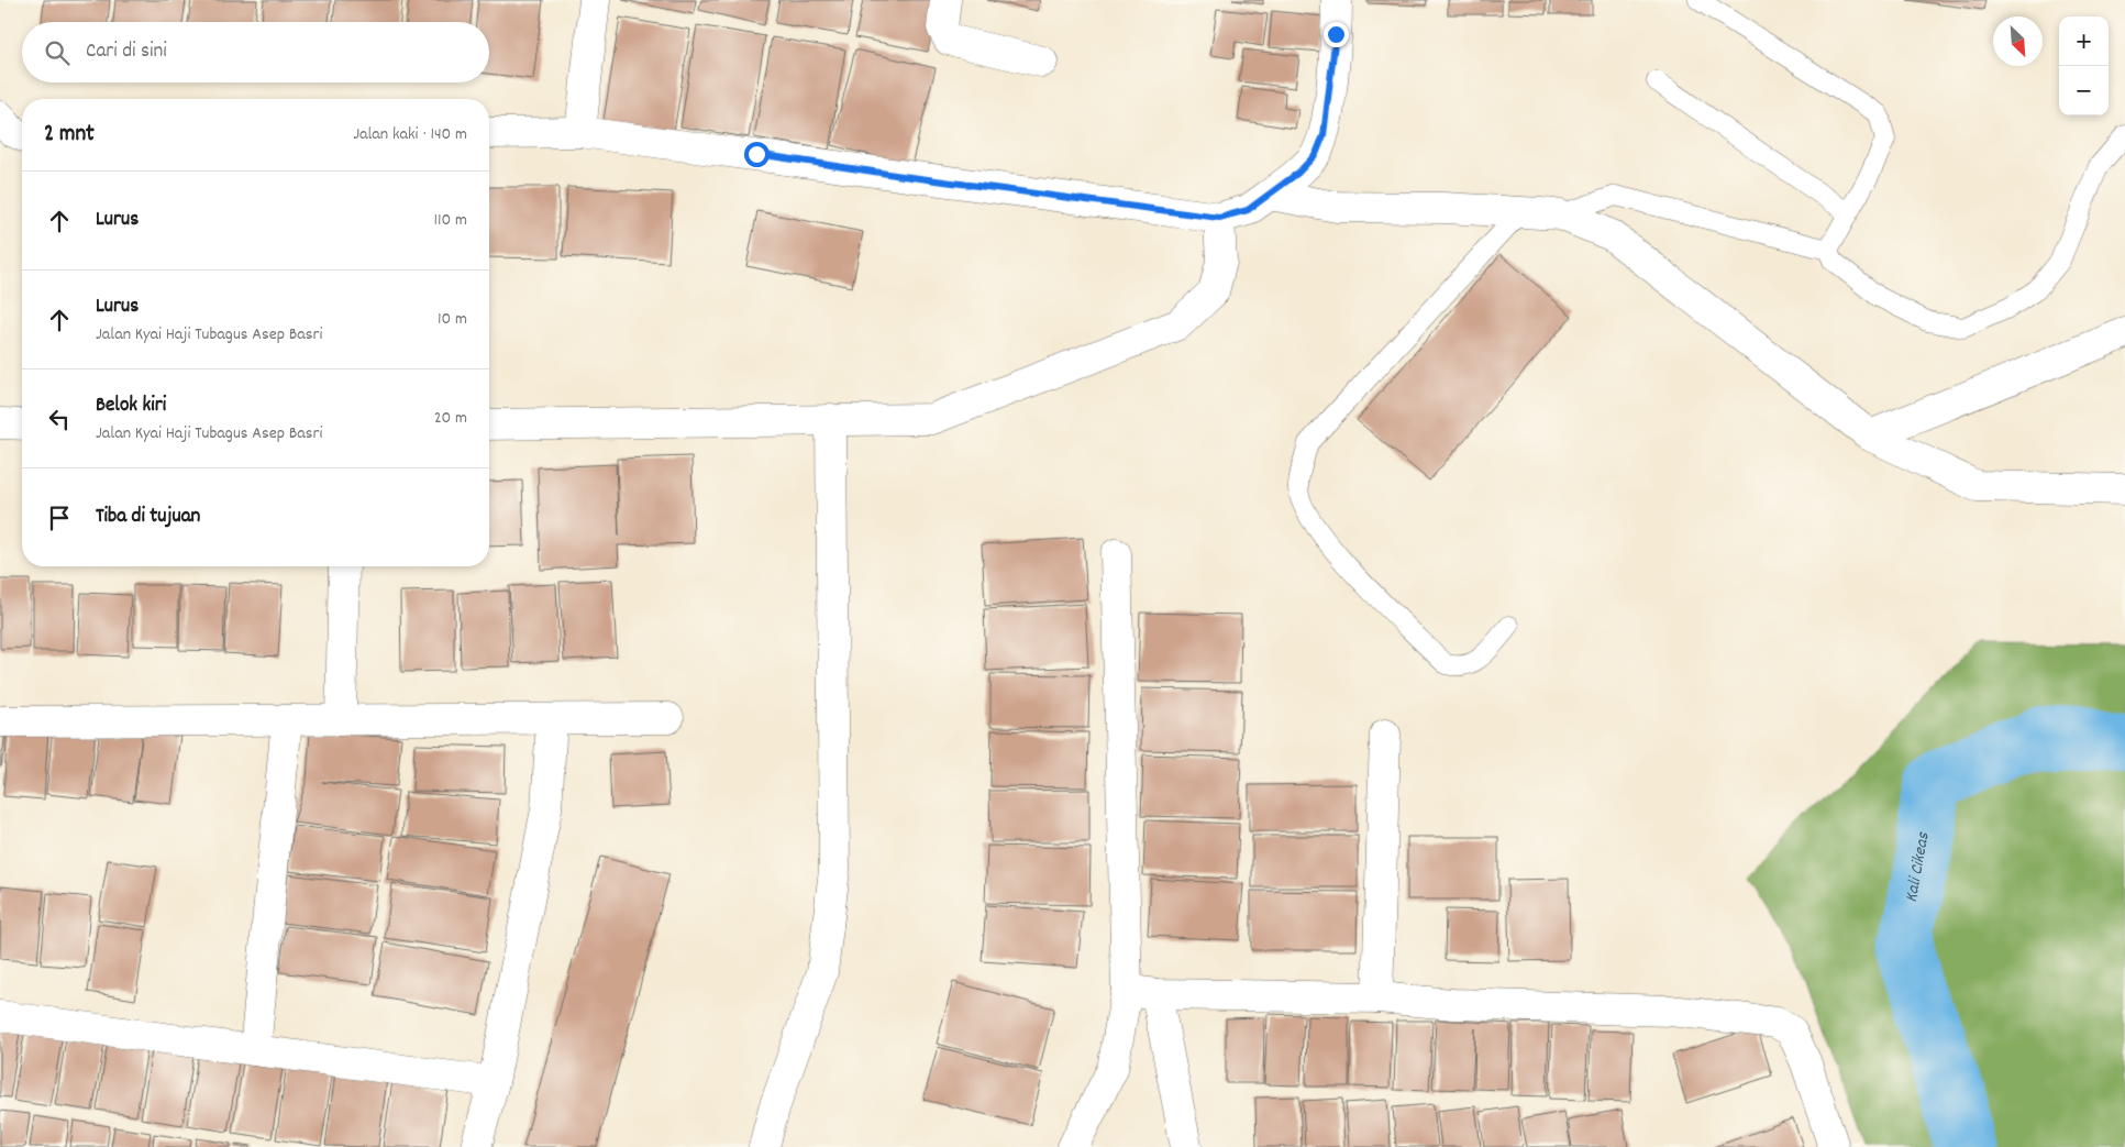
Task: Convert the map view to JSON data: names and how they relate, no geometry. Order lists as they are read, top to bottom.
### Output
{
  "water": ["Kali Cikeas"],
  "north": "bottom right",
  "page": {
    "map_buttons": ["+", "−"],
    "search": "Cari di sini",
    "heading": ["2 mnt", "Jalan kaki · 140 m"],
    "list": [
      ["Lurus", "110 m"],
      ["Lurus", "Jalan Kyai Haji Tubagus Asep Basri", "10 m"],
      ["Belok kiri", "Jalan Kyai Haji Tubagus Asep Basri", "20 m"],
      "Tiba di tujuan"
    ]
  }
}
